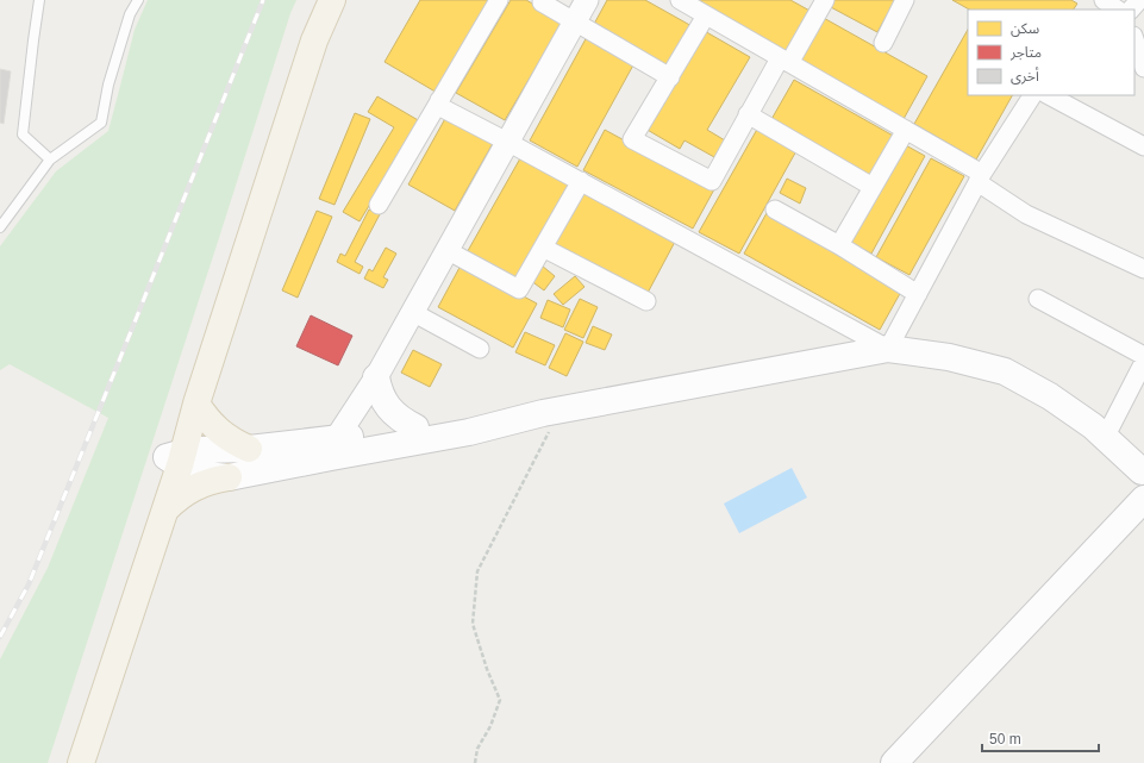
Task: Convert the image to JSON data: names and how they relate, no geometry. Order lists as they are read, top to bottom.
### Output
{
  "legend": ["سكن", "متاجر", "أخرى"],
  "scale_bar": "50 m"
}
